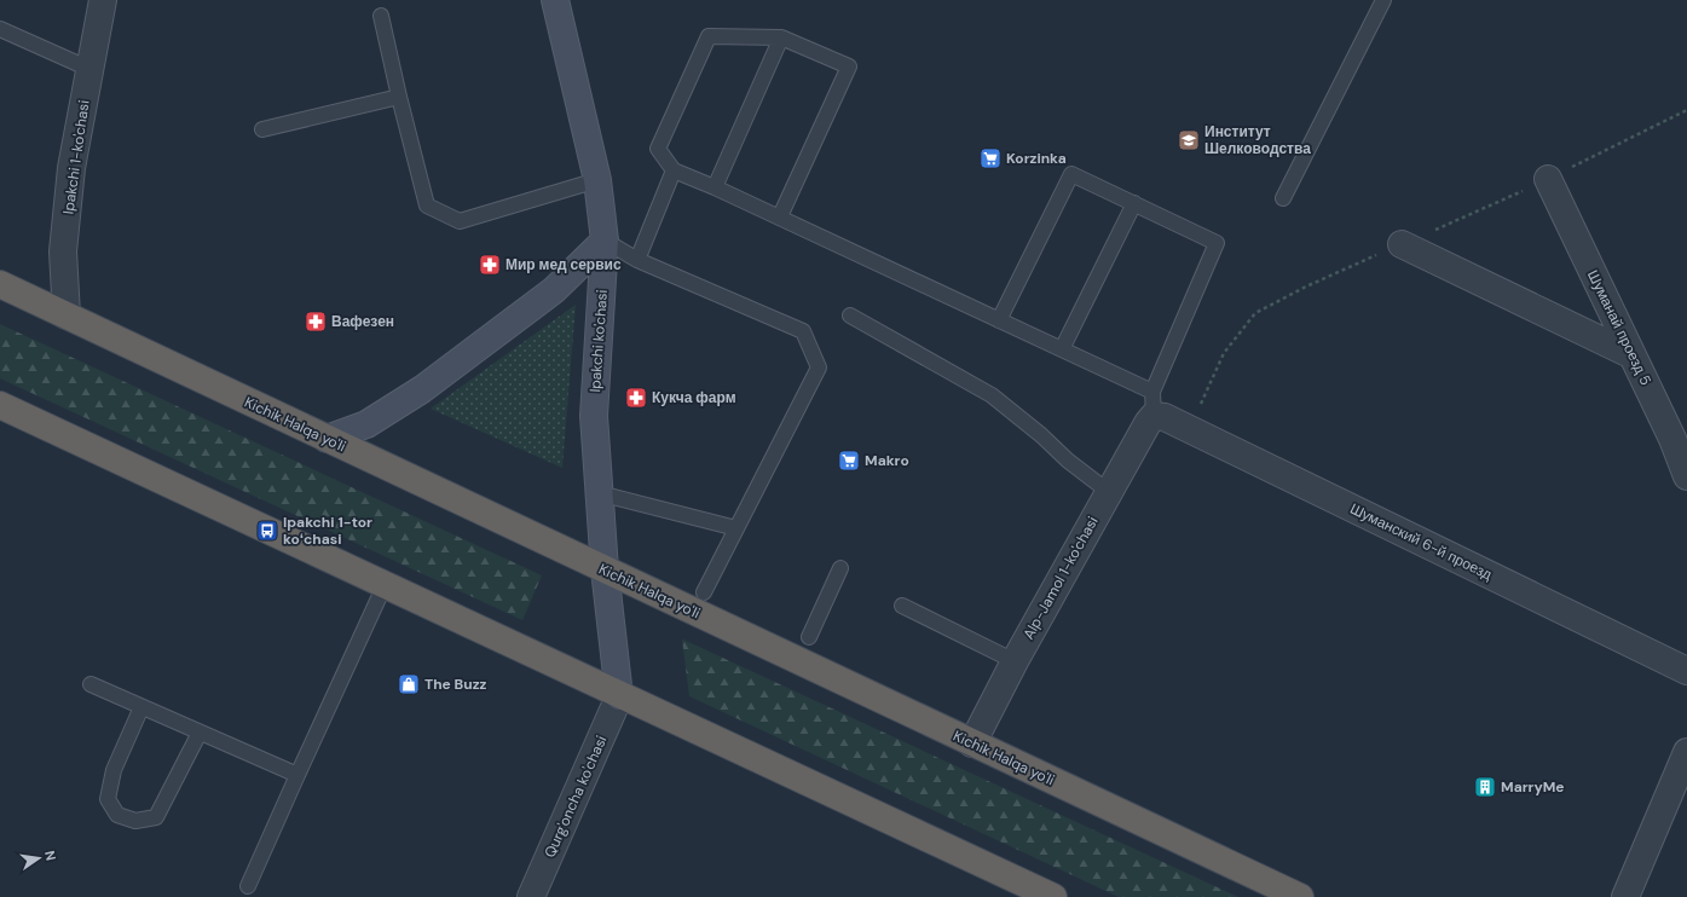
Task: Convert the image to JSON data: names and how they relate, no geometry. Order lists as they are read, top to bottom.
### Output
{
  "streets": {
    "highway": ["Kichik Halqa yo'li"],
    "main road": ["Ipakchi ko'chasi"],
    "street": [
      "Ipakchi 1-ko'chasi",
      "Шуманай проезд 5",
      "Шуманский 6-й проезд",
      "Alp-Jamol 1-ko'chasi",
      "Qurg'oncha ko'chasi"
    ]
  },
  "crossings": [
    ["Ipakchi 1-ko'chasi", "Kichik Halqa yo'li"],
    ["Ipakchi ko'chasi", "Kichik Halqa yo'li"],
    ["Ipakchi ko'chasi", "Qurg'oncha ko'chasi"],
    ["Kichik Halqa yo'li", "Alp-Jamol 1-ko'chasi"],
    ["Шуманский 6-й проезд", "Alp-Jamol 1-ko'chasi"]
  ],
  "places": {
    "school or university": ["Институт Шелководства"],
    "supermarket": ["Korzinka", "Makro"],
    "pharmacy": ["Мир мед сервис", "Вафезен", "Кукча фарм"],
    "bus stop": ["Ipakchi 1-tor koʻchasi"],
    "shop": ["The Buzz"],
    "building": ["MarryMe"]
  },
  "north": "right"
}
